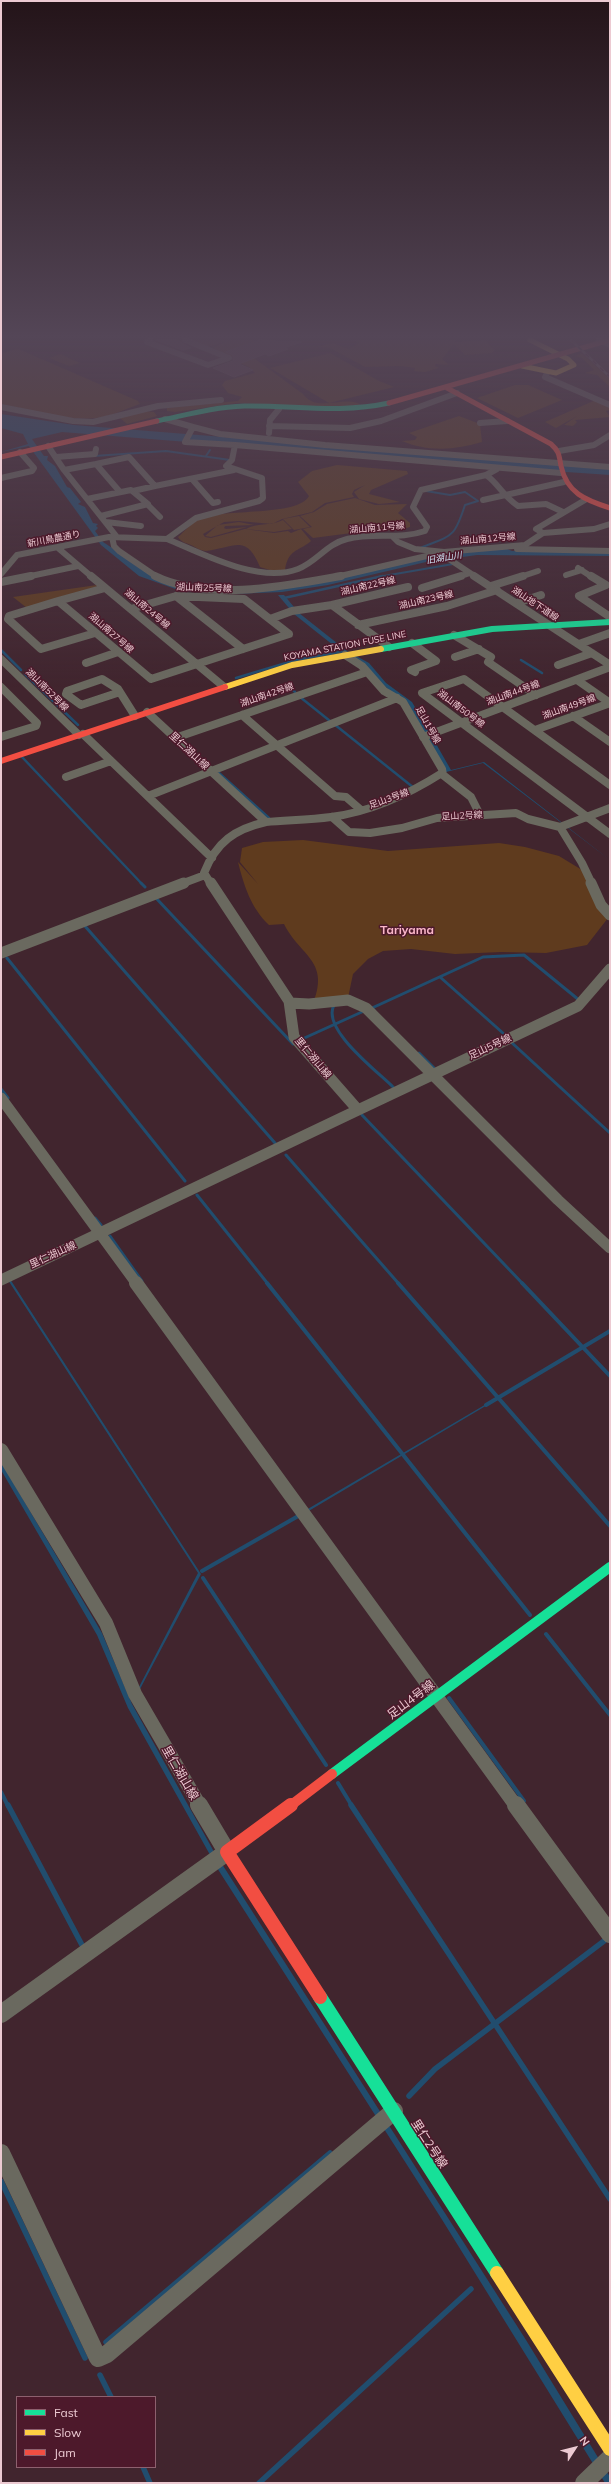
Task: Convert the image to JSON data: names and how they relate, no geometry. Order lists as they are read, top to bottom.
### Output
{
  "streets": {
    "main road": ["KOYAMA STATION FUSE LINE", "足山4号線", "里仁2号線"],
    "street": [
      "湖山南11号線",
      "新川鳥農通り",
      "湖山南12号線",
      "湖山南22号線",
      "湖山南25号線",
      "湖山南23号線",
      "湖山地下道線",
      "湖山南24号線",
      "湖山南27号線",
      "湖山南52号線",
      "湖山南44号線",
      "湖山南42号線",
      "湖山南49号線",
      "湖山南50号線",
      "足山1号線",
      "里仁湖山線",
      "足山3号線",
      "足山2号線",
      "足山5号線"
    ]
  },
  "crossings": [
    ["湖山南11号線", "湖山南12号線"],
    ["新川鳥農通り", "湖山南24号線"],
    ["湖山南12号線", "湖山地下道線"],
    ["湖山南22号線", "湖山南25号線"],
    ["湖山南25号線", "湖山南24号線"],
    ["湖山南25号線", "湖山南27号線"],
    ["湖山南23号線", "湖山地下道線"],
    ["湖山地下道線", "KOYAMA STATION FUSE LINE"],
    ["湖山地下道線", "湖山南44号線"],
    ["湖山南24号線", "湖山南27号線"],
    ["湖山南24号線", "KOYAMA STATION FUSE LINE"],
    ["KOYAMA STATION FUSE LINE", "湖山南52号線"],
    ["KOYAMA STATION FUSE LINE", "足山1号線"],
    ["KOYAMA STATION FUSE LINE", "里仁湖山線"],
    ["湖山南44号線", "湖山南50号線"],
    ["湖山南44号線", "足山1号線"],
    ["湖山南42号線", "足山1号線"],
    ["湖山南42号線", "里仁湖山線"],
    ["湖山南49号線", "湖山南50号線"],
    ["足山1号線", "足山3号線"],
    ["足山1号線", "足山2号線"],
    ["里仁湖山線", "足山5号線"],
    ["里仁湖山線", "足山4号線"],
    ["里仁湖山線", "里仁2号線"],
    ["足山3号線", "足山2号線"],
    ["足山4号線", "里仁2号線"]
  ],
  "districts": ["Tariyama"],
  "water": ["旧湖山川"],
  "legend": ["Fast", "Slow", "Jam"],
  "north": "top right"
}
